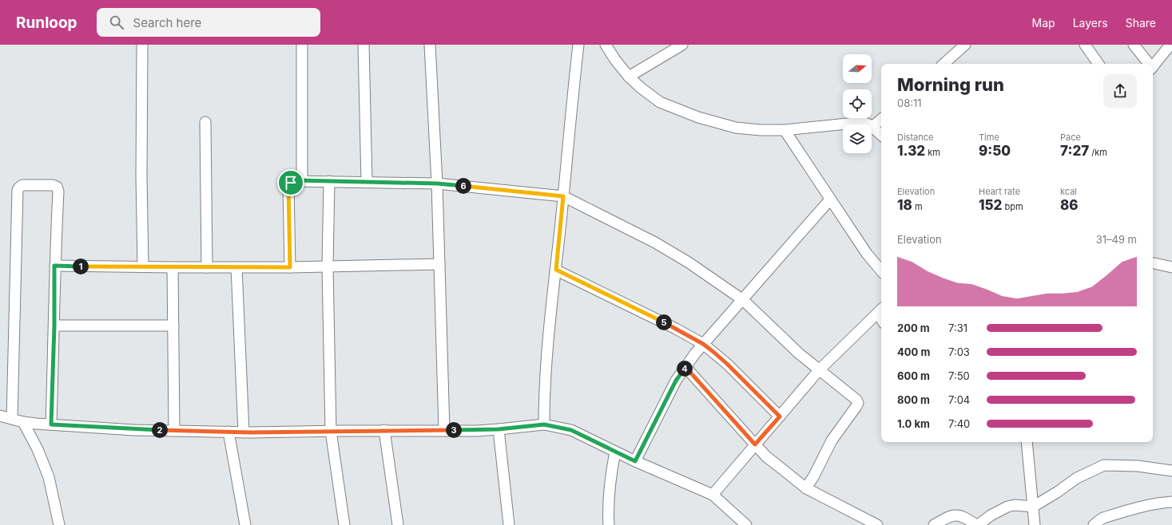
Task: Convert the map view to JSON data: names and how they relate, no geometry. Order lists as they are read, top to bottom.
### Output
{
  "north": "right",
  "page": {
    "header": "Runloop",
    "search": "Search here",
    "nav": ["Map", "Layers", "Share"],
    "heading": ["Morning run", "08:11"],
    "stats": [
      ["Distance", "1.32 km"],
      ["Time", "9:50"],
      ["Pace", "7:27 /km"],
      ["Elevation", "18 m"],
      ["Heart rate", "152 bpm"],
      ["kcal", "86"]
    ],
    "pins": [
      "6",
      "1",
      "5",
      "4",
      "2",
      "3"
    ],
    "chart": ["Elevation", "31–49 m"],
    "list": [
      {
        "name": "200 m",
        "note": "7:31"
      },
      {
        "name": "400 m",
        "note": "7:03"
      },
      {
        "name": "600 m",
        "note": "7:50"
      },
      {
        "name": "800 m",
        "note": "7:04"
      },
      {
        "name": "1.0 km",
        "note": "7:40"
      }
    ]
  }
}
